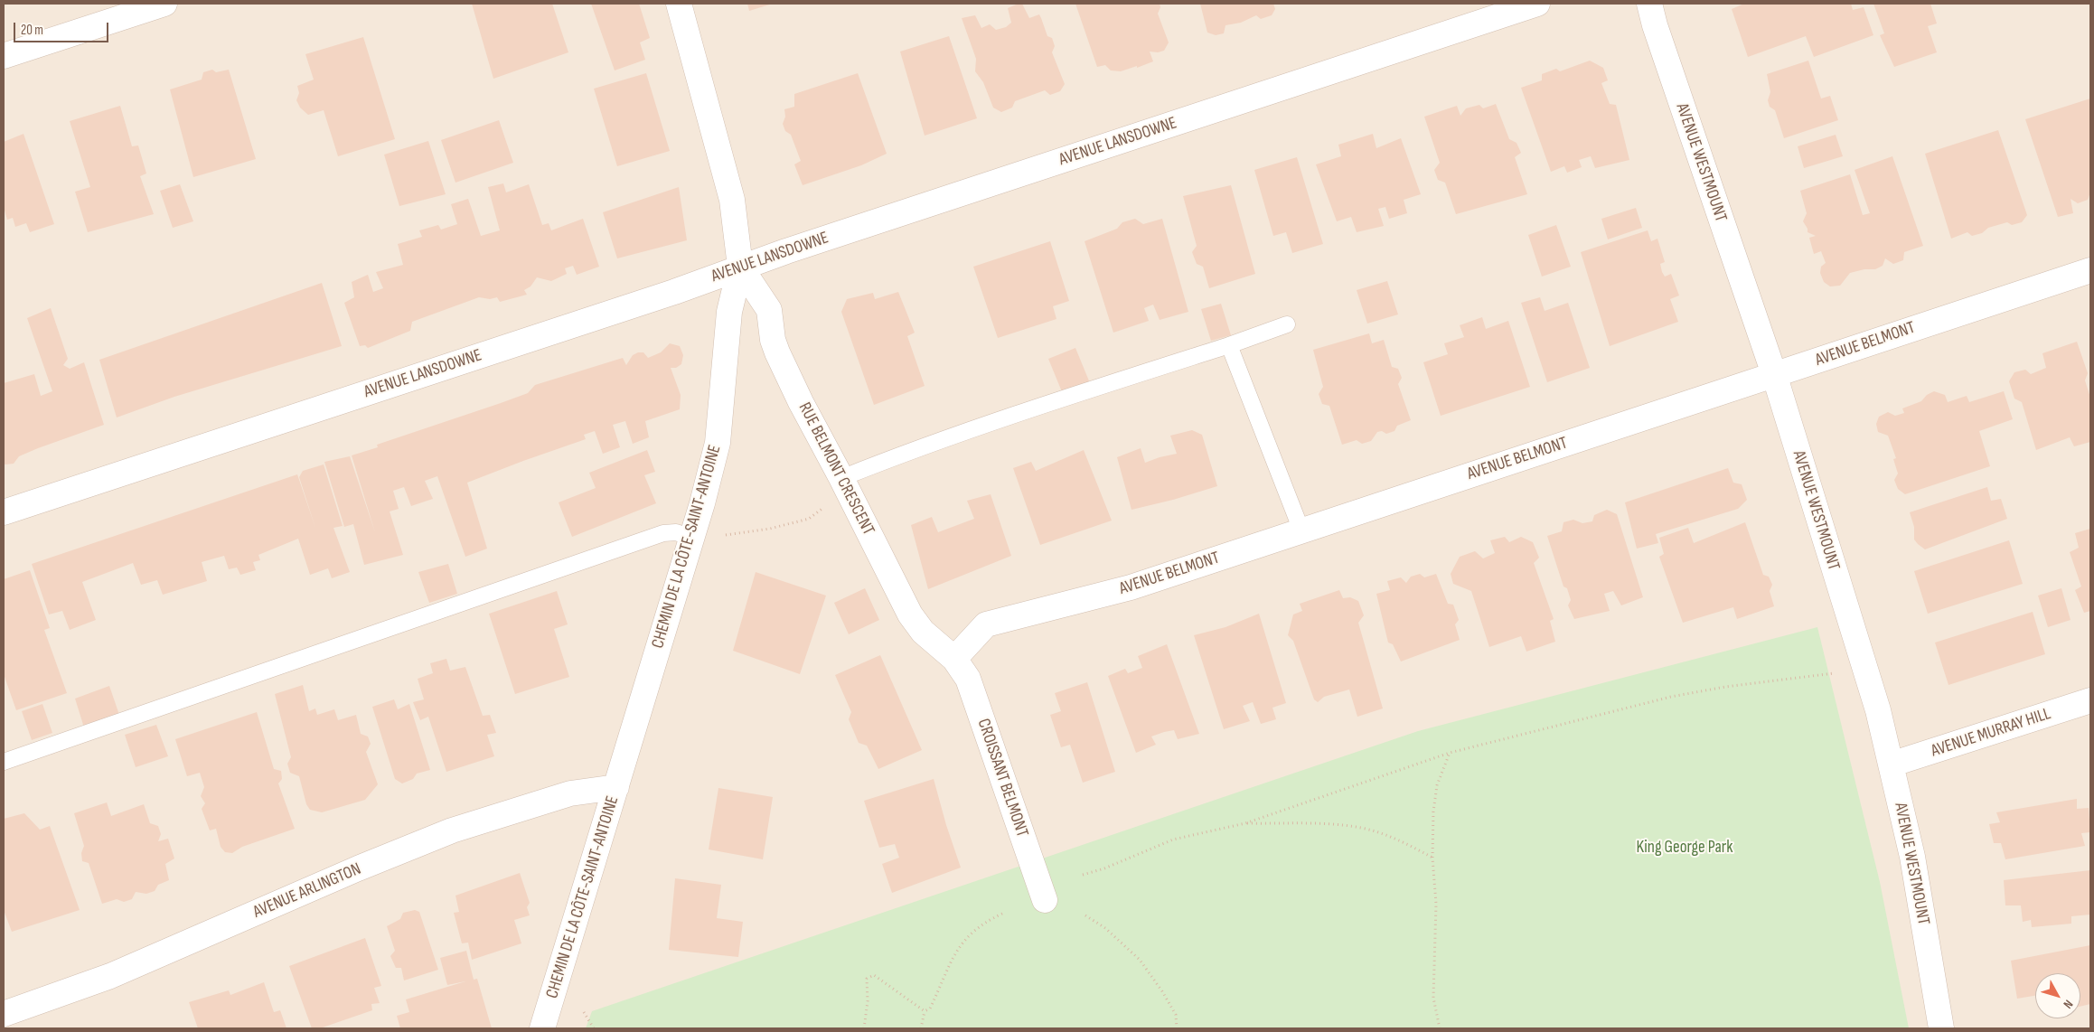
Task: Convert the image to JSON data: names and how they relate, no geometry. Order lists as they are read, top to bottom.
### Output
{
  "streets": {
    "street": [
      "AVENUE LANSDOWNE",
      "AVENUE WESTMOUNT",
      "AVENUE BELMONT",
      "RUE BELMONT CRESCENT",
      "CHEMIN DE LA CÔTE-SAINT-ANTOINE",
      "AVENUE MURRAY HILL",
      "CROISSANT BELMONT",
      "AVENUE ARLINGTON"
    ]
  },
  "crossings": [
    ["AVENUE LANSDOWNE", "RUE BELMONT CRESCENT"],
    ["AVENUE LANSDOWNE", "CHEMIN DE LA CÔTE-SAINT-ANTOINE"],
    ["AVENUE WESTMOUNT", "AVENUE BELMONT"],
    ["AVENUE WESTMOUNT", "AVENUE MURRAY HILL"],
    ["AVENUE BELMONT", "RUE BELMONT CRESCENT"],
    ["AVENUE BELMONT", "CROISSANT BELMONT"],
    ["RUE BELMONT CRESCENT", "CHEMIN DE LA CÔTE-SAINT-ANTOINE"],
    ["RUE BELMONT CRESCENT", "CROISSANT BELMONT"],
    ["CHEMIN DE LA CÔTE-SAINT-ANTOINE", "AVENUE ARLINGTON"]
  ],
  "parks": ["King George Park"],
  "scale_bar": "20 m",
  "north": "bottom right"
}
